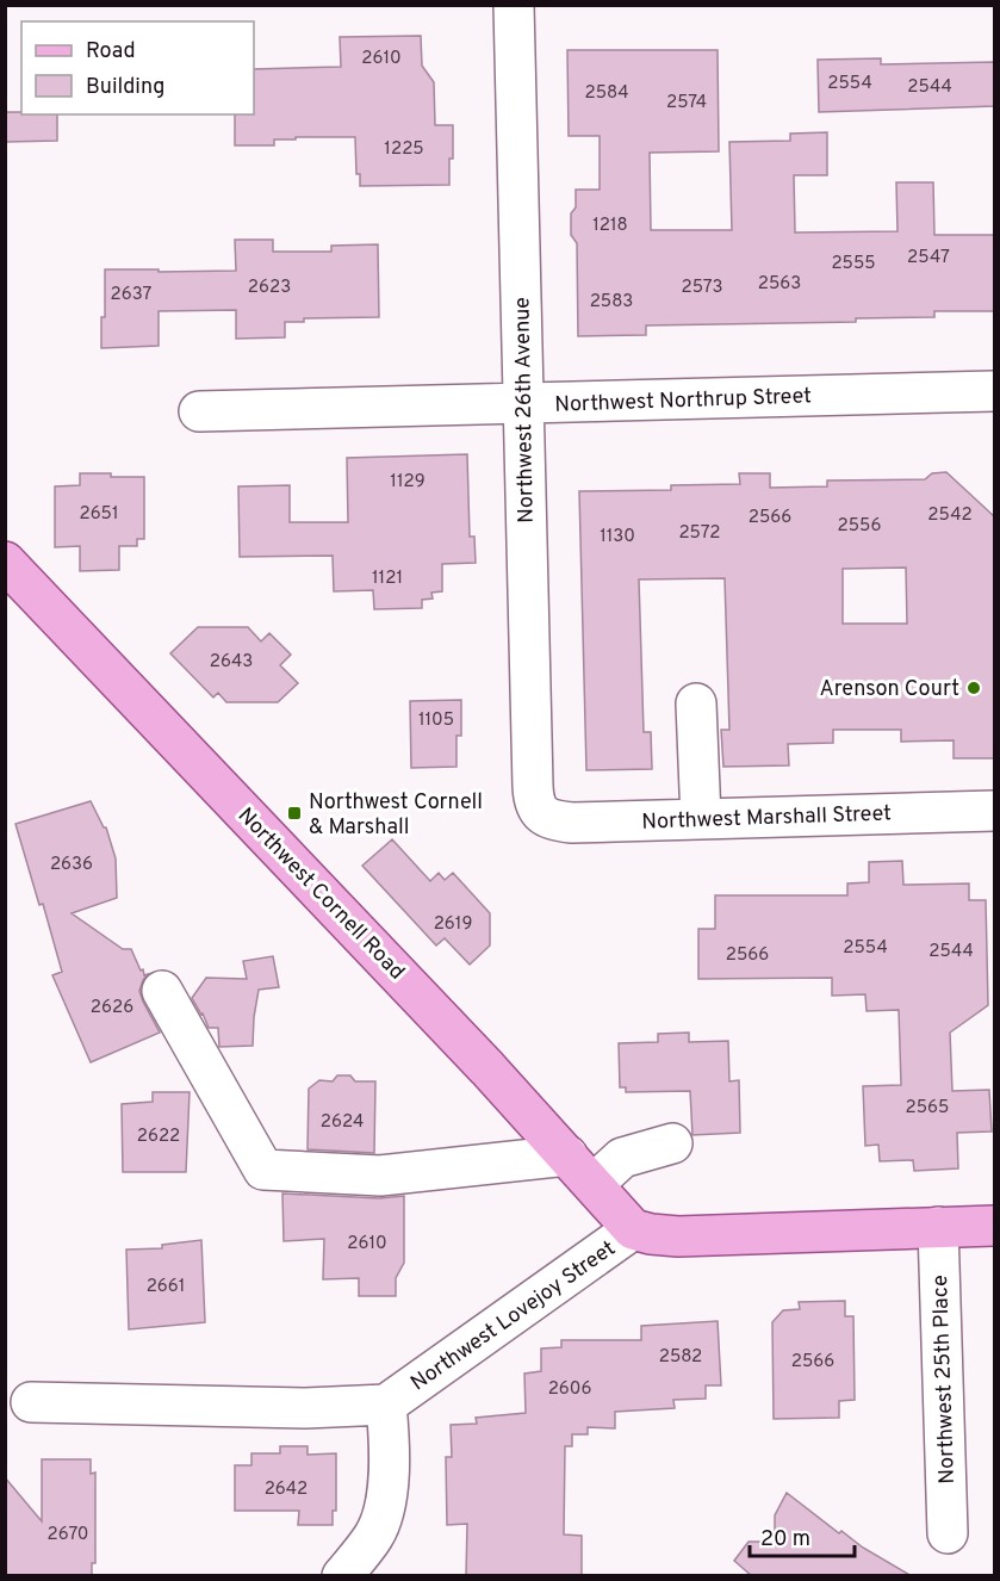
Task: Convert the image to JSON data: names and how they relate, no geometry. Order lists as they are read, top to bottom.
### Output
{
  "streets": {
    "main road": ["Northwest Cornell Road", "Northwest Lovejoy Street"],
    "street": [
      "Northwest Northrup Street",
      "Northwest 26th Avenue",
      "Northwest Marshall Street",
      "Northwest 25th Place"
    ]
  },
  "crossings": [
    ["Northwest Northrup Street", "Northwest 26th Avenue"],
    ["Northwest 26th Avenue", "Northwest Marshall Street"],
    ["Northwest Cornell Road", "Northwest Lovejoy Street"],
    ["Northwest Lovejoy Street", "Northwest 25th Place"]
  ],
  "places": {
    "other": ["Arenson Court"],
    "transit": ["Northwest Cornell & Marshall"]
  },
  "house_numbers": [
    "2610",
    "2554",
    "2544",
    "2584",
    "2574",
    "1225",
    "1218",
    "2547",
    "2555",
    "2563",
    "2623",
    "2573",
    "2637",
    "2583",
    "1129",
    "2651",
    "2542",
    "2566",
    "2556",
    "2572",
    "1130",
    "1121",
    "2643",
    "1105",
    "2636",
    "2619",
    "2554",
    "2544",
    "2566",
    "2626",
    "2565",
    "2624",
    "2622",
    "2610",
    "2661",
    "2582",
    "2566",
    "2606",
    "2642",
    "2670"
  ],
  "legend": ["Road", "Building"],
  "scale_bar": "20 m"
}
